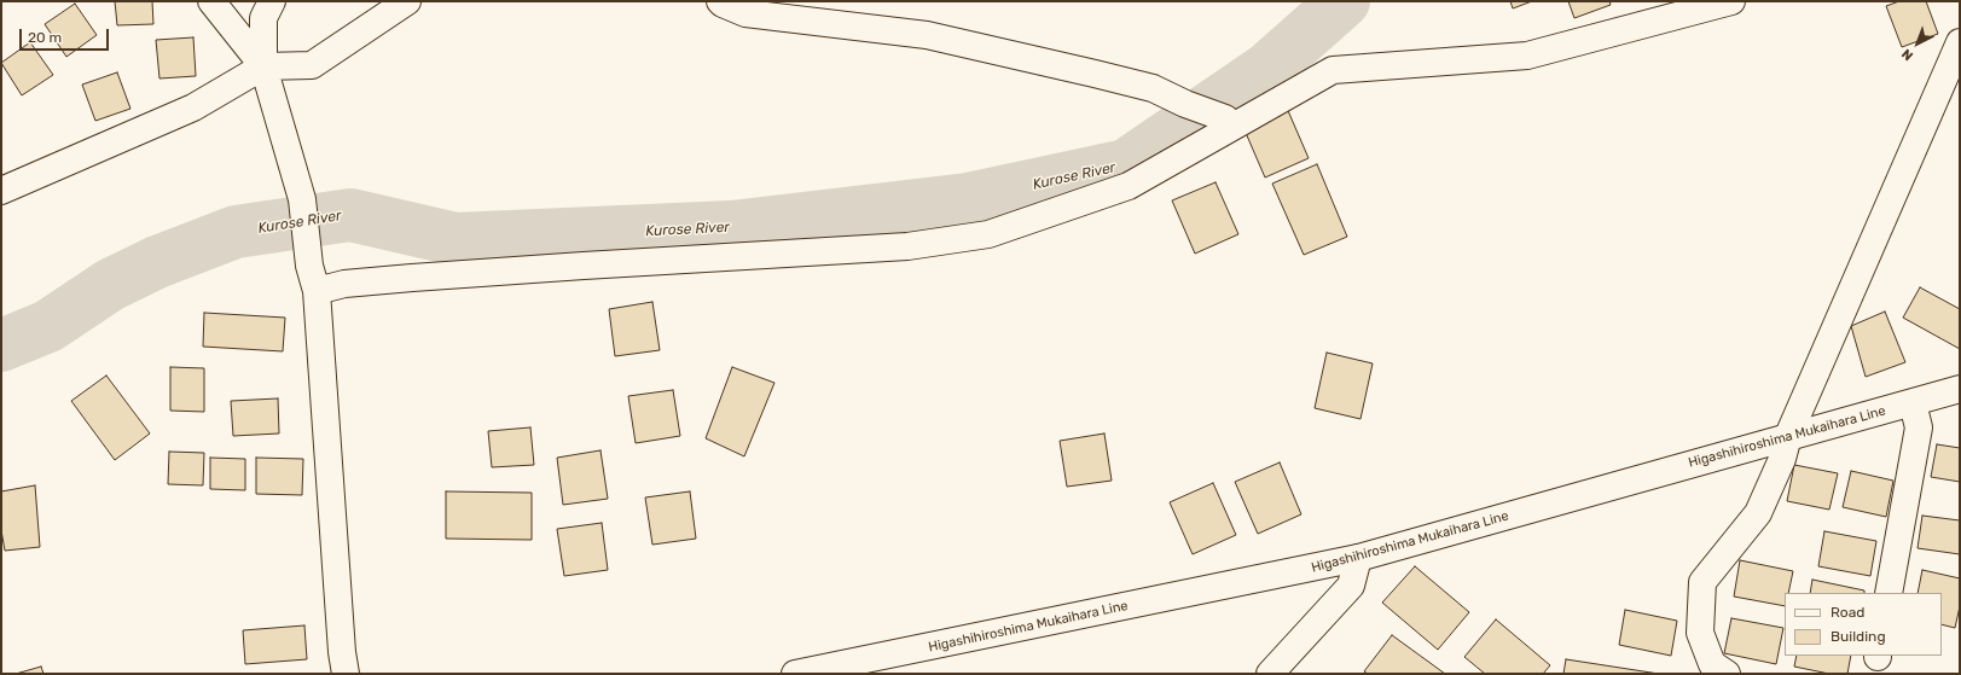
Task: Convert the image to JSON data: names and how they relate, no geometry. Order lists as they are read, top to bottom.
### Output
{
  "streets": {
    "street": ["Higashihiroshima Mukaihara Line"]
  },
  "water": ["Kurose River"],
  "legend": ["Road", "Building"],
  "scale_bar": "20 m",
  "north": "bottom left"
}
